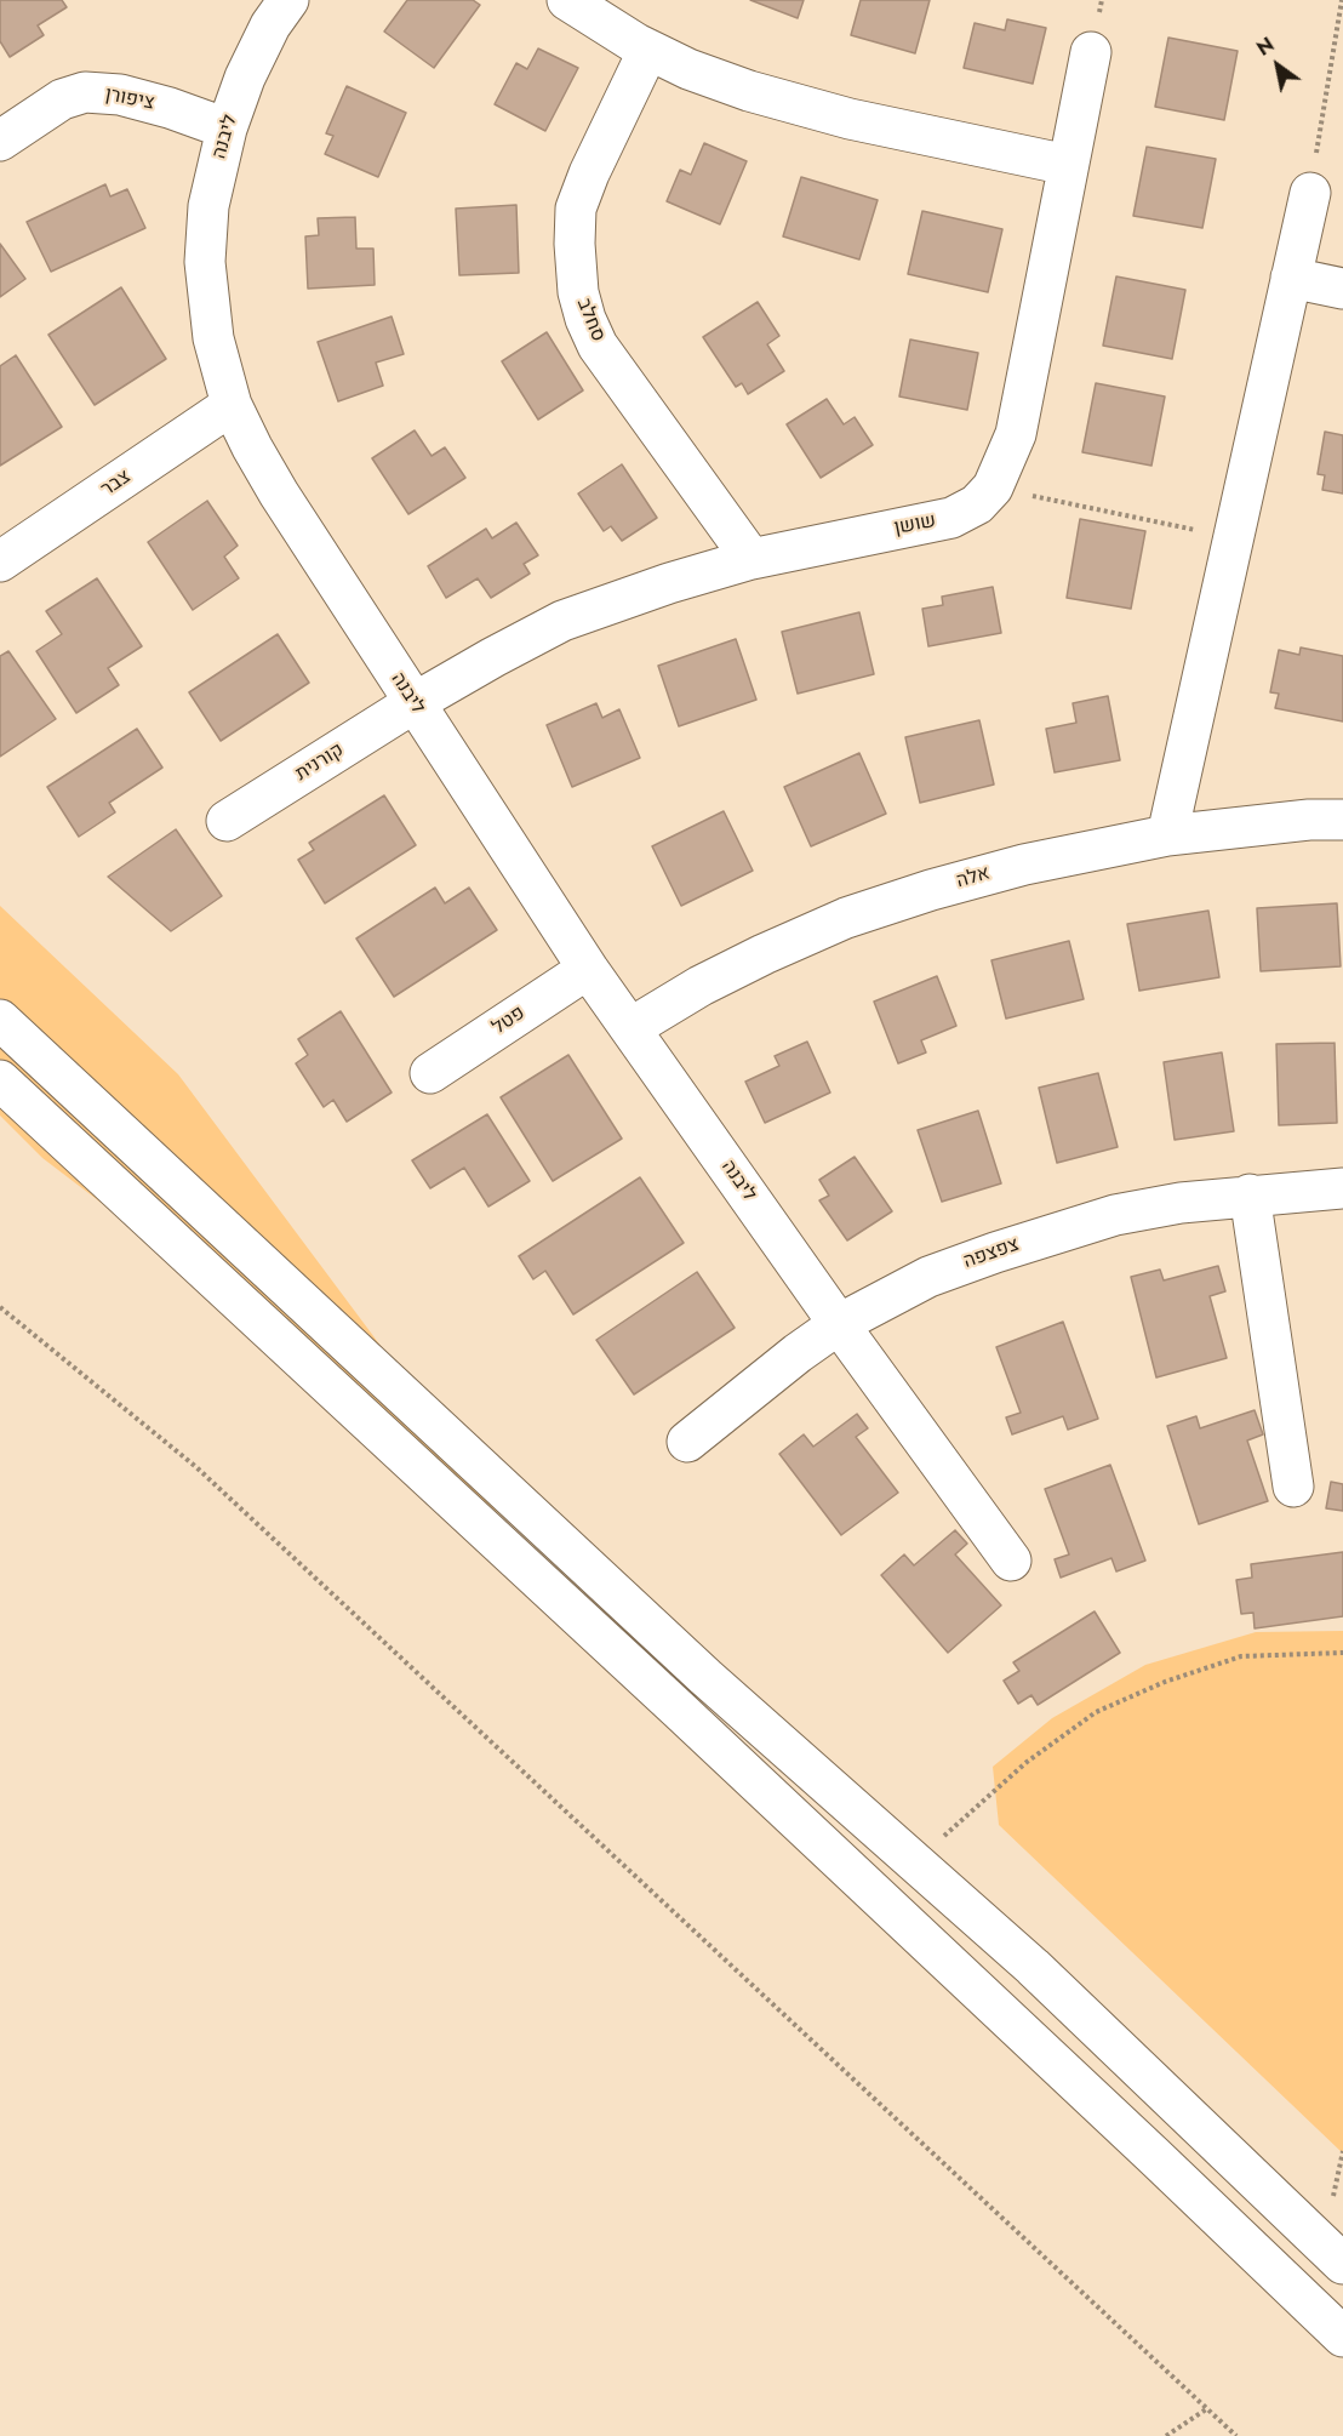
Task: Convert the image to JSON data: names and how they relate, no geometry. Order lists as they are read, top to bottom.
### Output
{
  "streets": {
    "street": [
      "ציפורן",
      "ליבנה",
      "סחלב",
      "צבר",
      "שושן",
      "קורנית",
      "אלה",
      "פטל",
      "צפצפה"
    ]
  },
  "crossings": [
    ["ציפורן", "ליבנה"],
    ["ליבנה", "צבר"],
    ["ליבנה", "שושן"],
    ["ליבנה", "קורנית"],
    ["ליבנה", "אלה"],
    ["ליבנה", "פטל"],
    ["ליבנה", "צפצפה"],
    ["סחלב", "שושן"],
    ["שושן", "קורנית"]
  ],
  "north": "top left"
}
